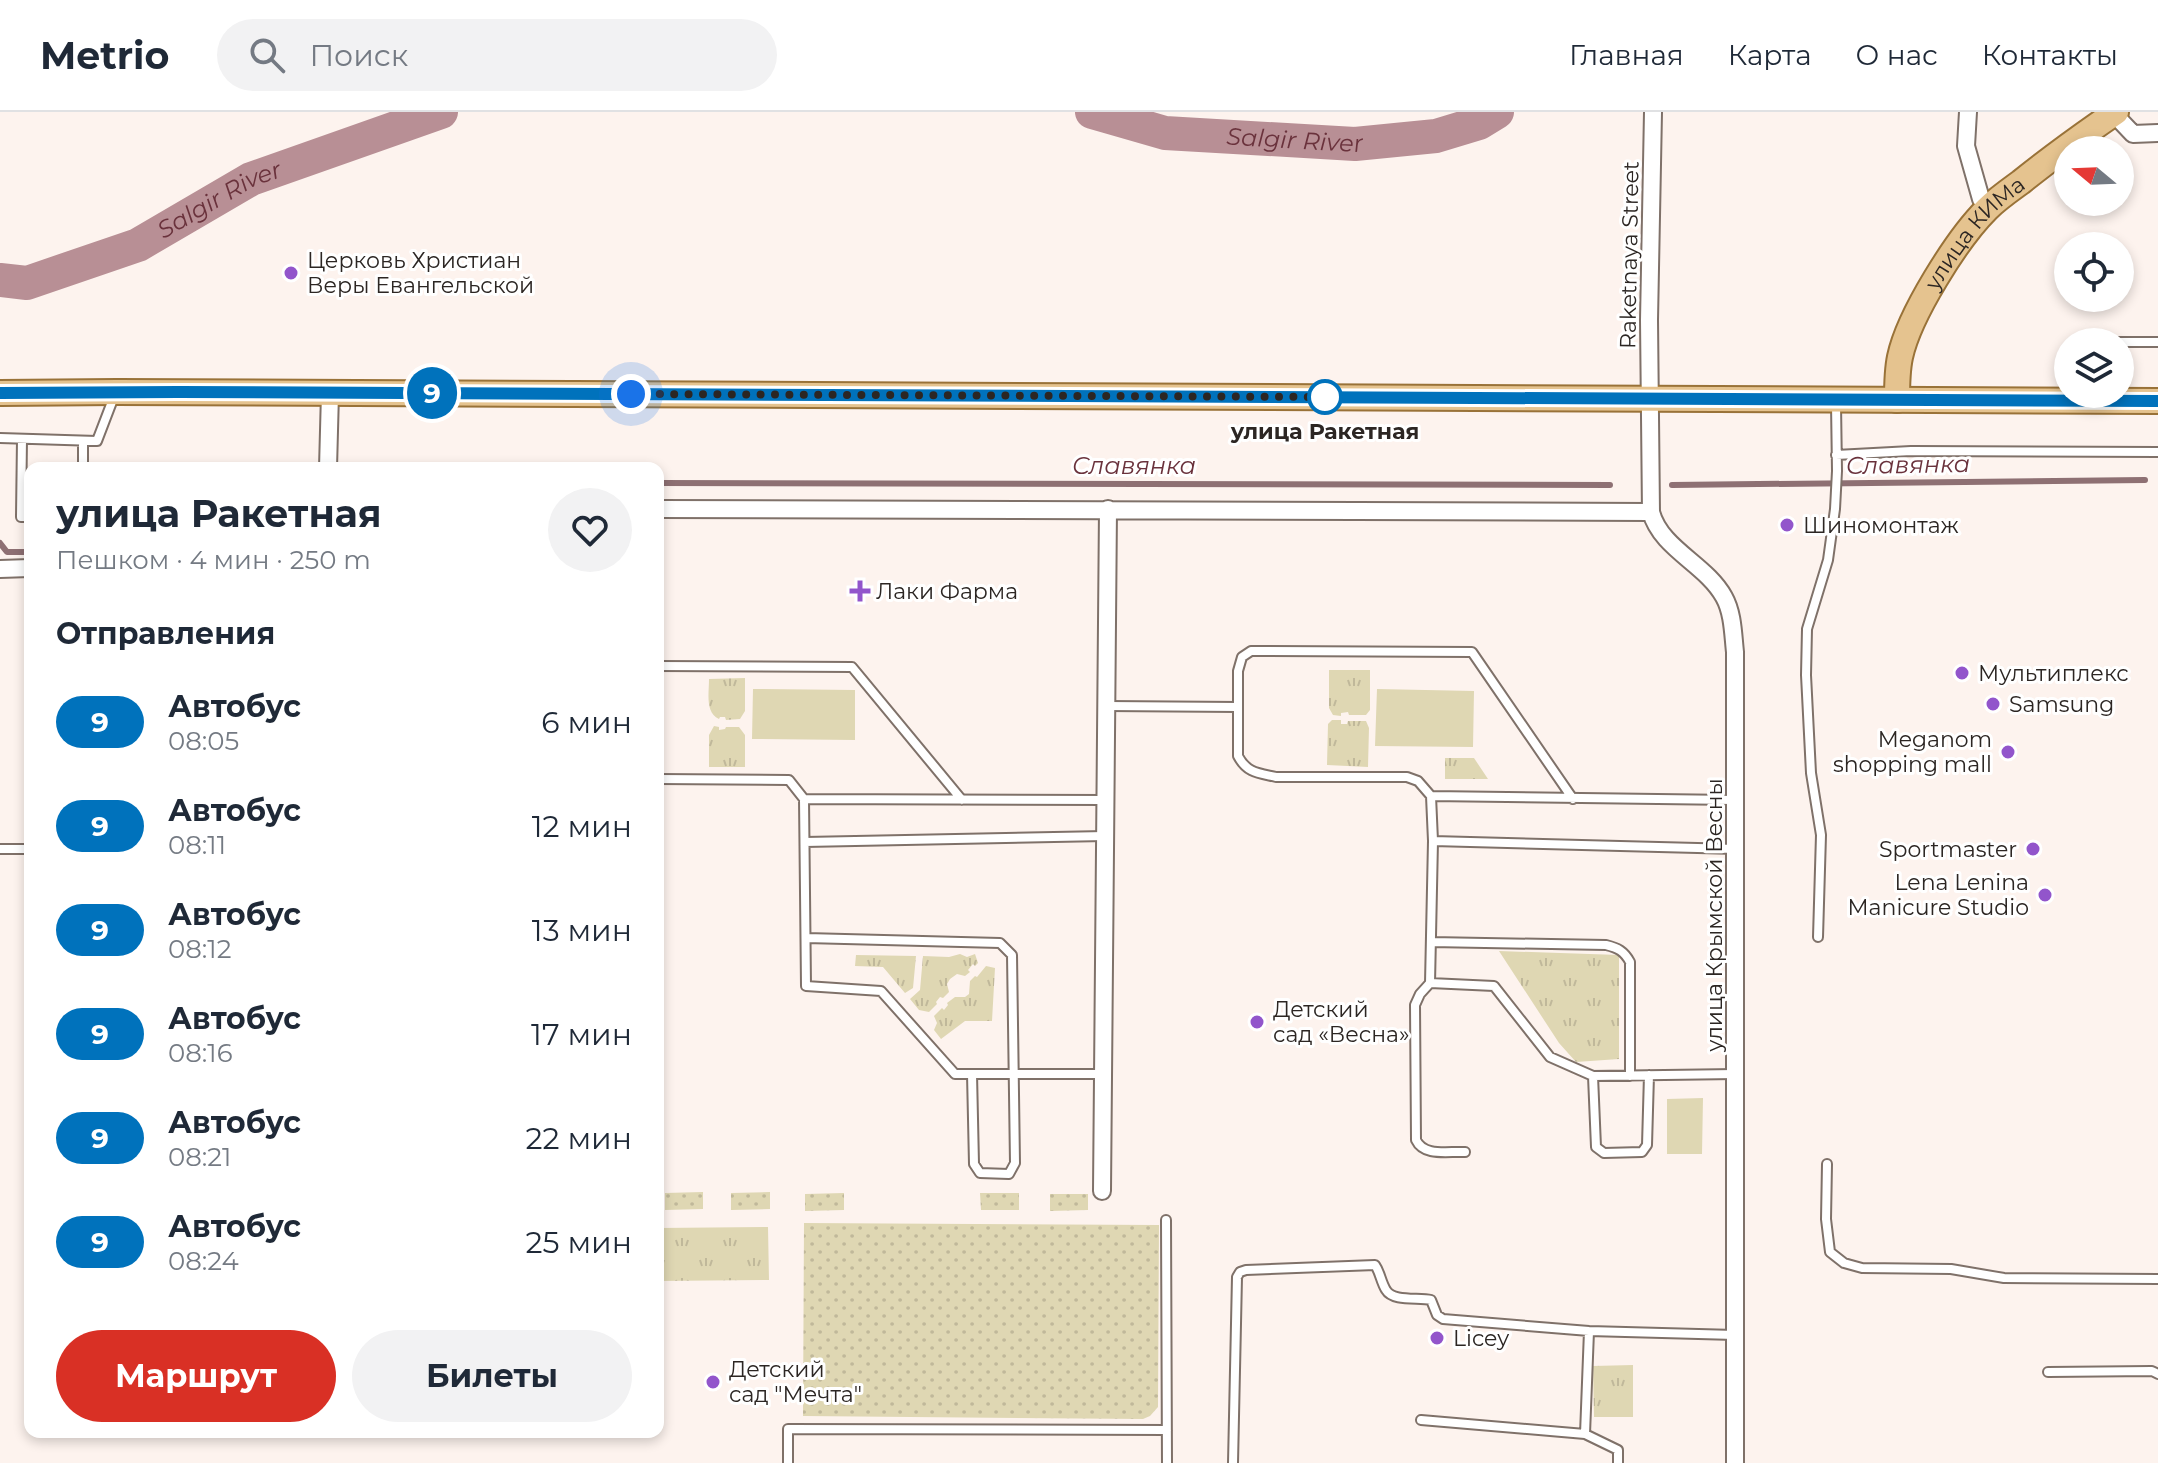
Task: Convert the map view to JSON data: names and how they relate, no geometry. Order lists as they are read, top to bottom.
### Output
{
  "streets": {
    "main road": ["улица КИМа"],
    "street": ["Raketnaya Street", "улица Крымской Весны"]
  },
  "water": ["Salgir River", "Славянка"],
  "places": {
    "other": [
      "Церковь Христиан Веры Евангельской",
      "улица Ракетная",
      "Шиномонтаж",
      "Мультиплекс",
      "Samsung",
      "Meganom shopping mall",
      "Sportmaster",
      "Lena Lenina Manicure Studio",
      "Детский сад «Весна»",
      "Licey",
      "Детский сад \"Мечта\""
    ],
    "health": ["Лаки Фарма"]
  },
  "lines": ["bus line 9"],
  "north": "left",
  "page": {
    "header": "Metrio",
    "search": "Поиск",
    "nav": [
      "Главная",
      "Карта",
      "О нас",
      "Контакты"
    ],
    "on_map": "9",
    "heading": [
      ["улица Ракетная", "Пешком · 4 мин · 250 m"],
      "Отправления"
    ],
    "list": [
      {
        "mark": "9",
        "name": "Автобус",
        "note": "08:05",
        "value": "6 мин"
      },
      {
        "mark": "9",
        "name": "Автобус",
        "note": "08:11",
        "value": "12 мин"
      },
      {
        "mark": "9",
        "name": "Автобус",
        "note": "08:12",
        "value": "13 мин"
      },
      {
        "mark": "9",
        "name": "Автобус",
        "note": "08:16",
        "value": "17 мин"
      },
      {
        "mark": "9",
        "name": "Автобус",
        "note": "08:21",
        "value": "22 мин"
      },
      {
        "mark": "9",
        "name": "Автобус",
        "note": "08:24",
        "value": "25 мин"
      }
    ],
    "buttons": ["Маршрут", "Билеты"]
  }
}
